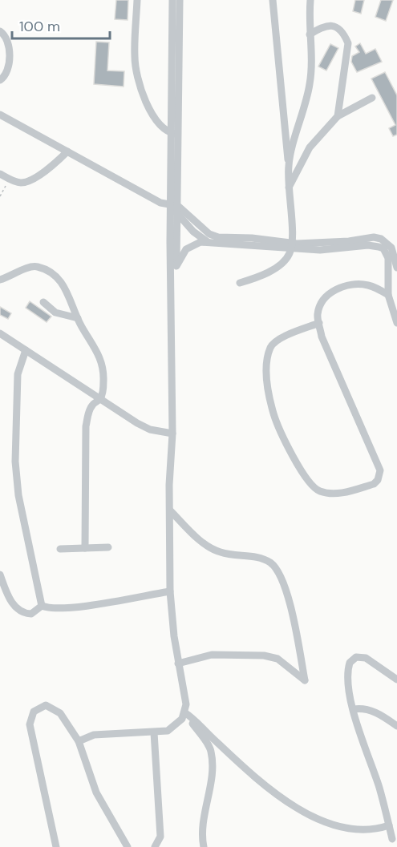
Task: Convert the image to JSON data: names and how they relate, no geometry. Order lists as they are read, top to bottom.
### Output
{
  "scale_bar": "100 m"
}
